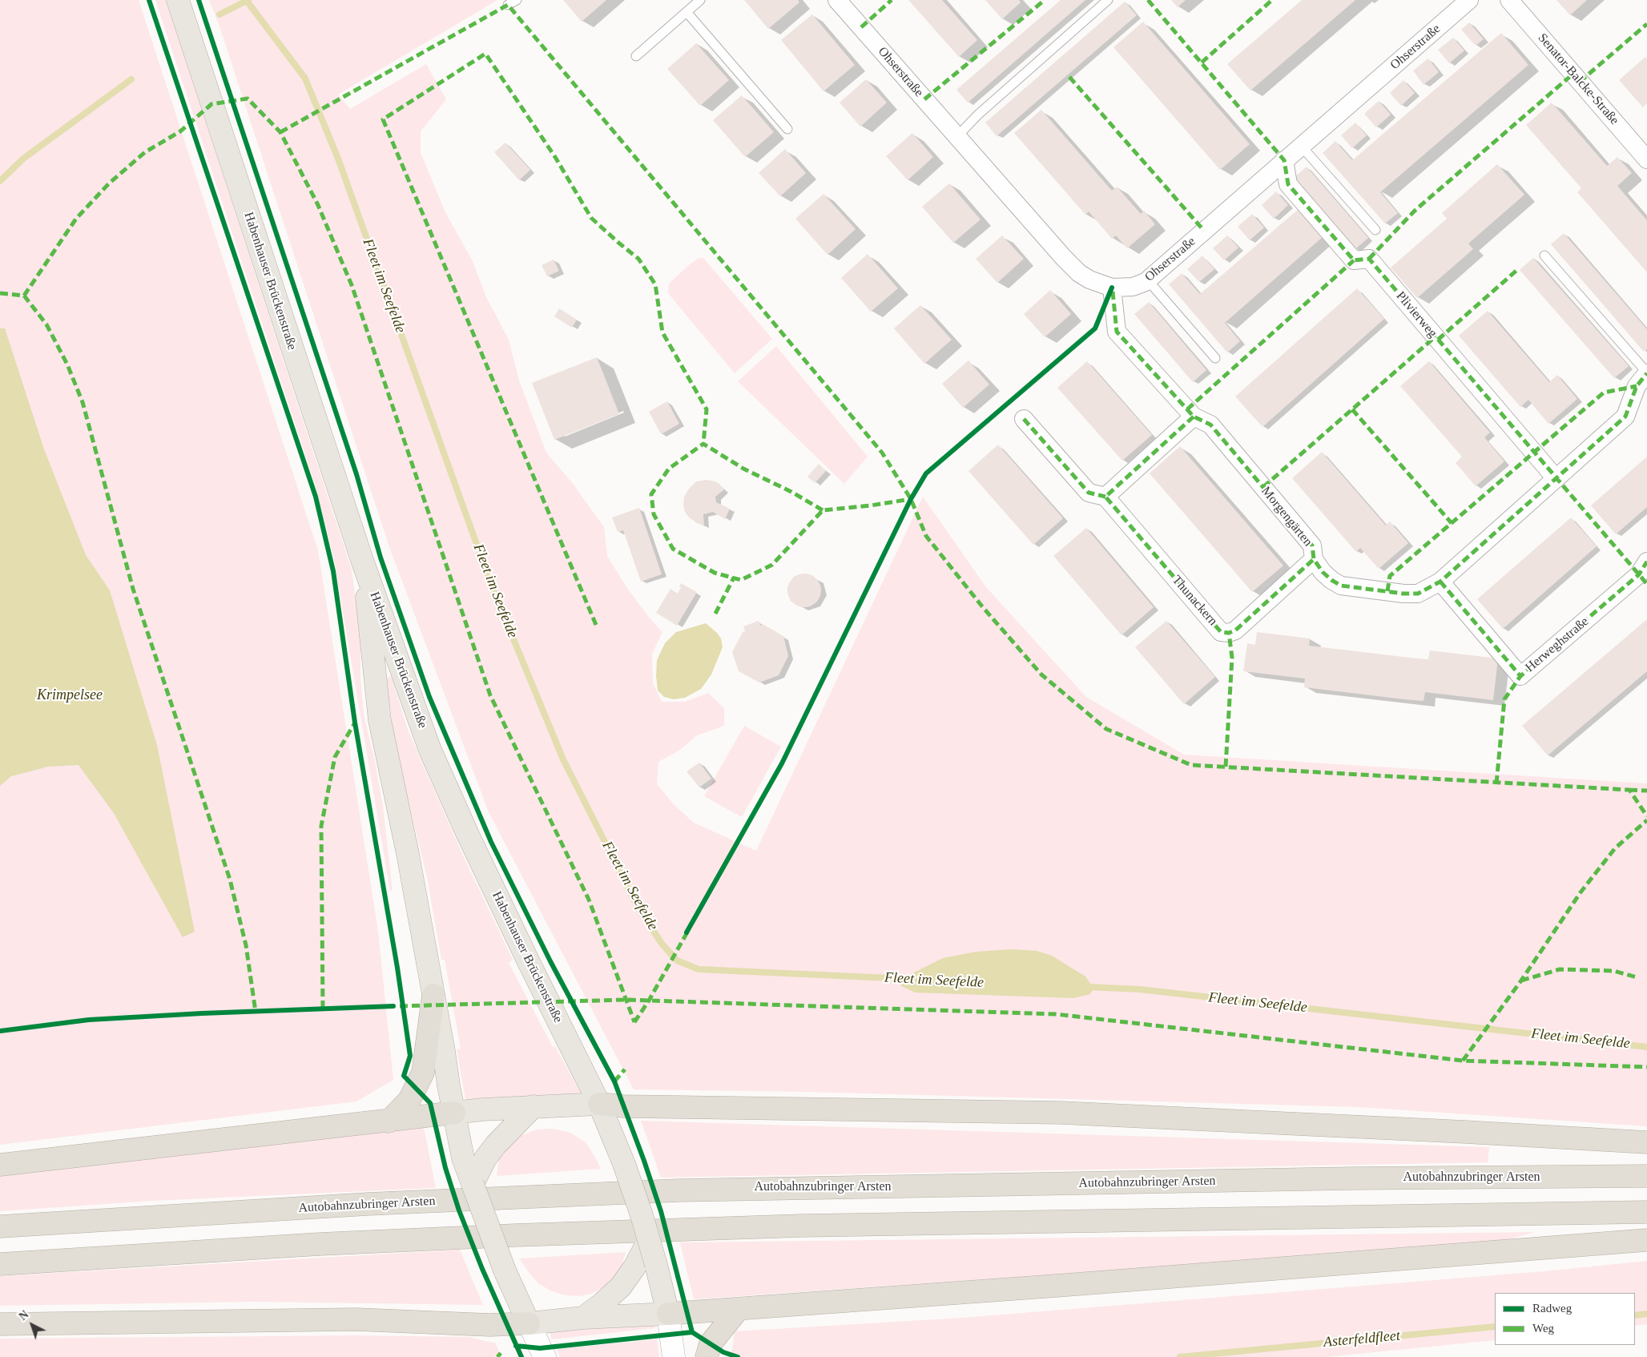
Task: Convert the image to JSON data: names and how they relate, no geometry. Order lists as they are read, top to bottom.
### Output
{
  "streets": {
    "highway": ["Autobahnzubringer Arsten"],
    "main road": ["Habenhauser Brückenstraße"],
    "street": [
      "Ohserstraße",
      "Senator-Balcke-Straße",
      "Plivierweg",
      "Morgengärten",
      "Thunackern",
      "Herweghstraße"
    ]
  },
  "crossings": [
    ["Ohserstraße", "Plivierweg"],
    ["Ohserstraße", "Morgengärten"],
    ["Plivierweg", "Morgengärten"],
    ["Morgengärten", "Thunackern"],
    ["Morgengärten", "Herweghstraße"]
  ],
  "water": ["Fleet im Seefelde", "Krimpelsee", "Asterfeldfleet"],
  "legend": ["Radweg", "Weg"],
  "north": "top left"
}
